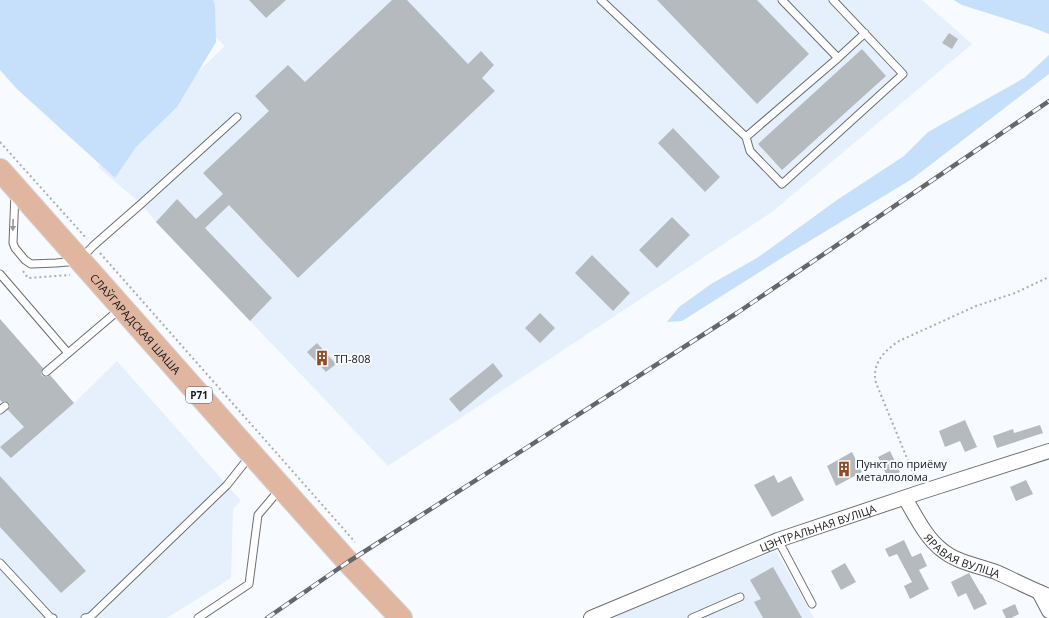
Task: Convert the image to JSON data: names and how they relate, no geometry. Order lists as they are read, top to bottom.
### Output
{
  "streets": {
    "main road": ["СЛАЎГАРАДСКАЯ ШАША", "Р71"],
    "street": ["ЦЭНТРАЛЬНАЯ ВУЛІЦА", "ЯРАВАЯ ВУЛІЦА"]
  },
  "crossings": [
    ["ЦЭНТРАЛЬНАЯ ВУЛІЦА", "ЯРАВАЯ ВУЛІЦА"]
  ],
  "places": {
    "building": ["ТП-808", "Пункт по приёму металлолома"]
  }
}
